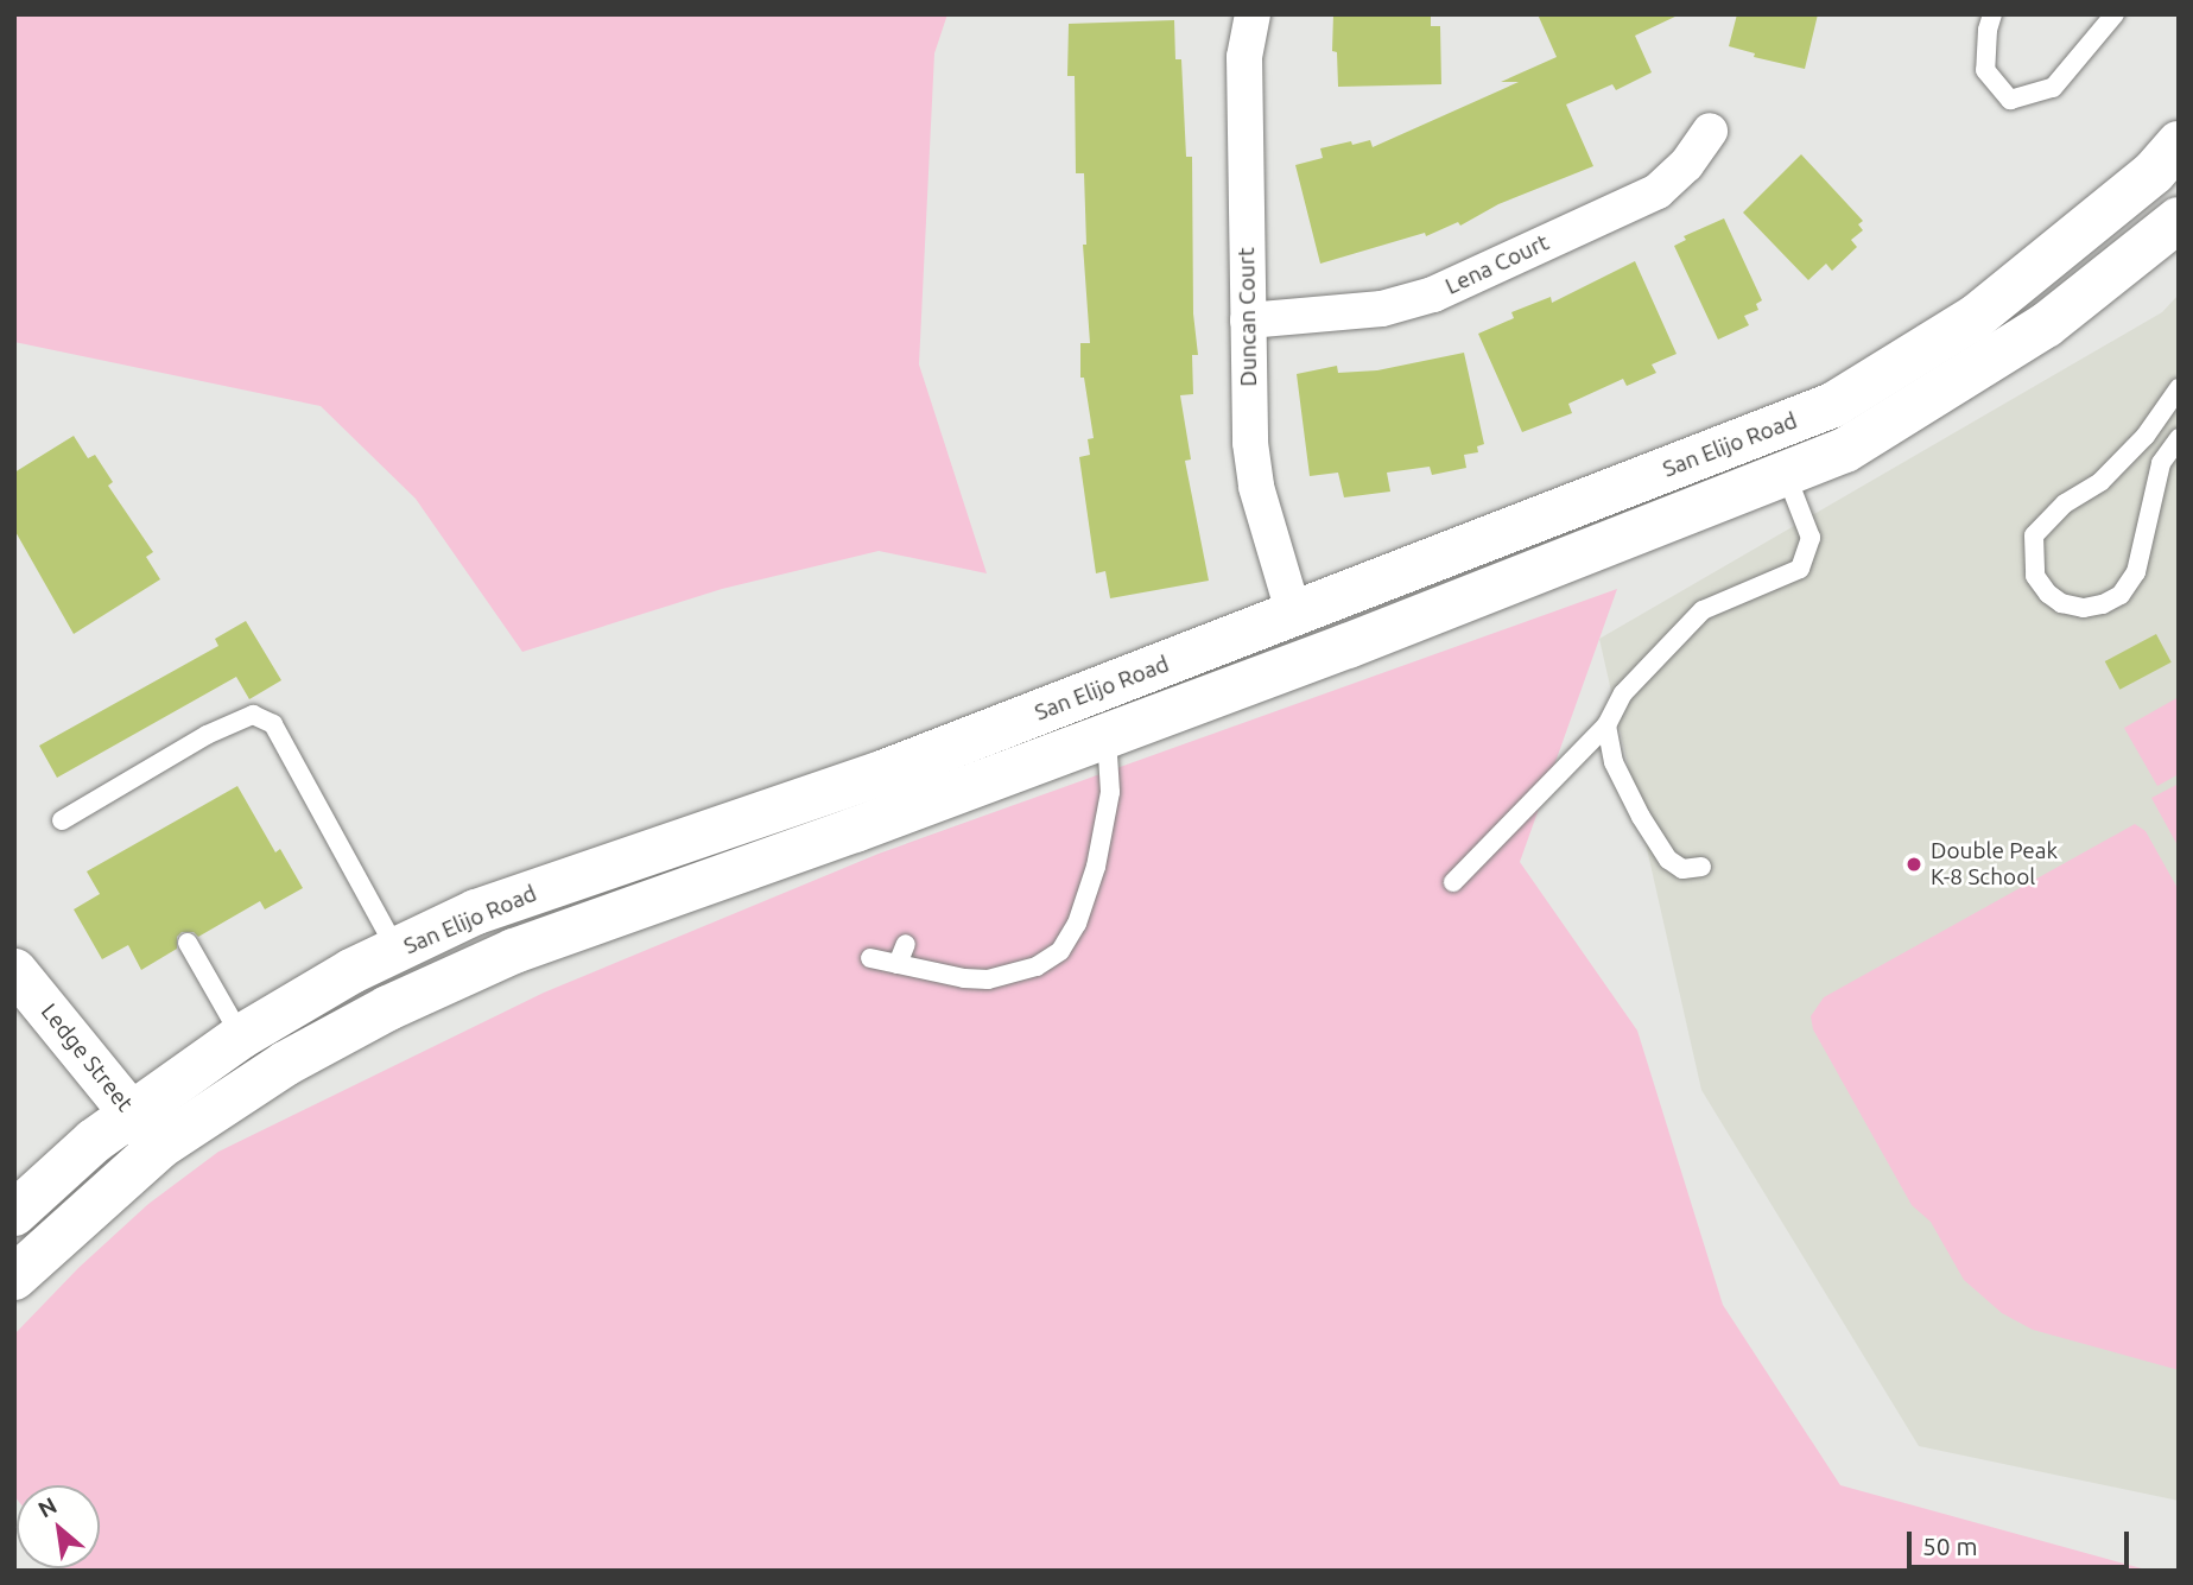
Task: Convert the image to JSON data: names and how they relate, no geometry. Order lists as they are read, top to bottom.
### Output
{
  "streets": {
    "main road": ["San Elijo Road"],
    "street": ["Lena Court", "Duncan Court", "Ledge Street"]
  },
  "crossings": [
    ["Lena Court", "Duncan Court"],
    ["Duncan Court", "San Elijo Road"],
    ["San Elijo Road", "Ledge Street"]
  ],
  "places": ["Double Peak K-8 School"],
  "scale_bar": "50 m",
  "north": "top left"
}
